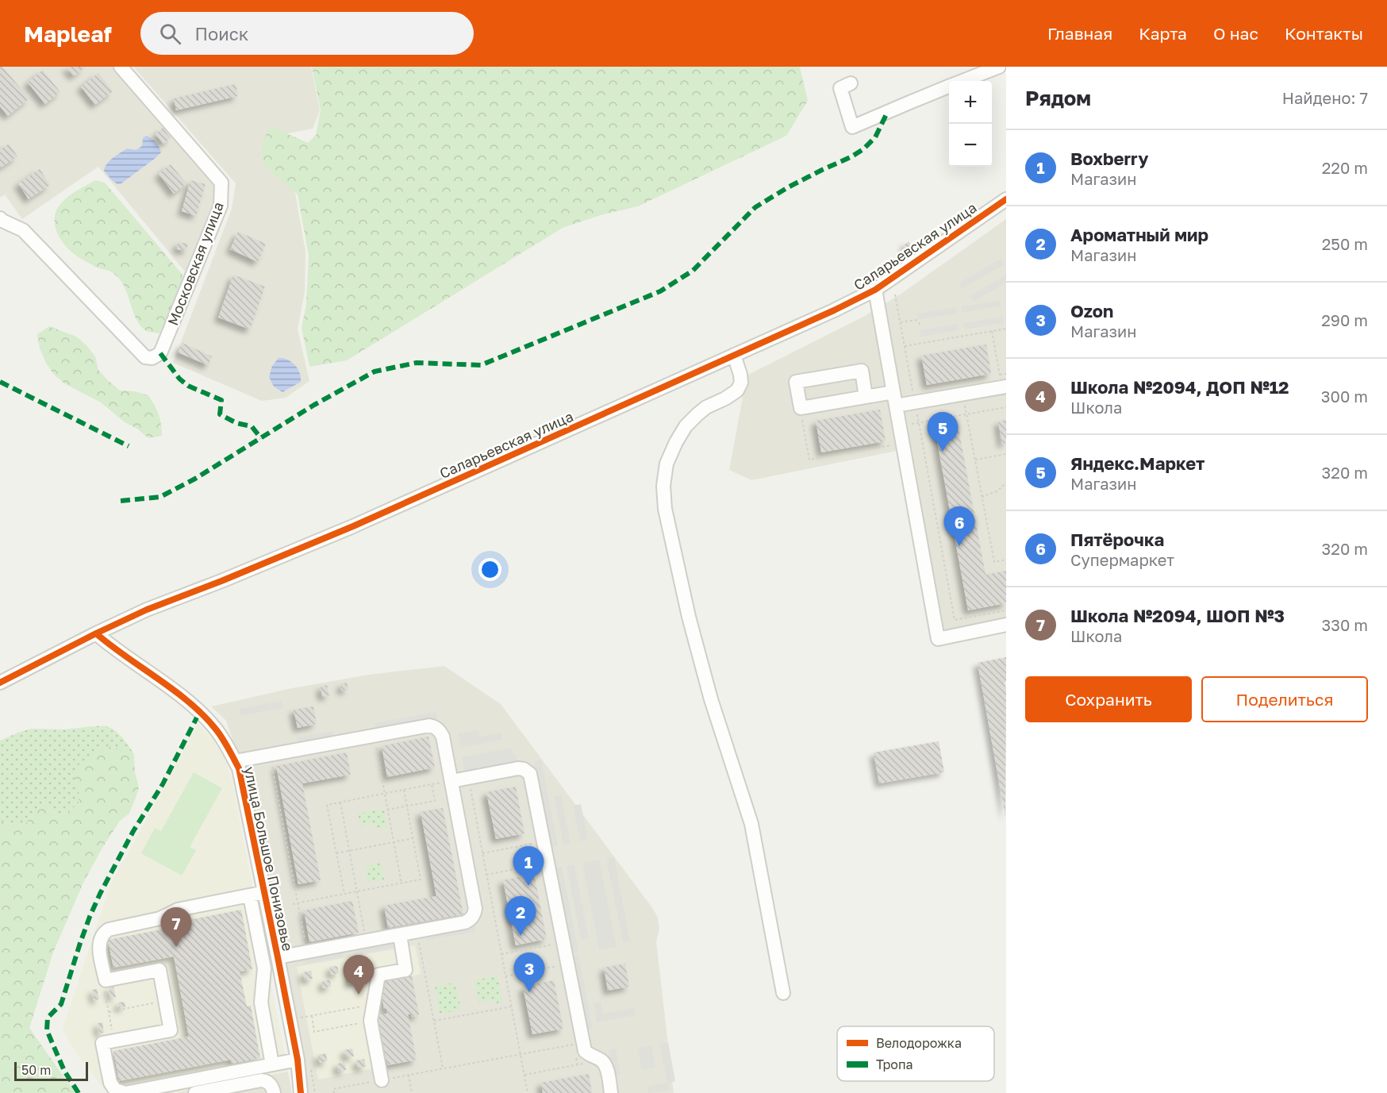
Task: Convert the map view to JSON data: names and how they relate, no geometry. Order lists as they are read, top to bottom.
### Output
{
  "streets": {
    "street": ["Саларьевская улица", "Московская улица", "улица Большое Понизовье"]
  },
  "crossings": [
    ["Саларьевская улица", "улица Большое Понизовье"]
  ],
  "legend": ["Велодорожка", "Тропа"],
  "scale_bar": "50 m",
  "page": {
    "header": "Mapleaf",
    "search": "Поиск",
    "nav": [
      "Главная",
      "Карта",
      "О нас",
      "Контакты"
    ],
    "heading": ["Рядом", "Найдено: 7"],
    "map_buttons": ["+", "−"],
    "list": [
      {
        "mark": "1",
        "name": "Boxberry",
        "note": "Магазин",
        "value": "220 m"
      },
      {
        "mark": "2",
        "name": "Ароматный мир",
        "note": "Магазин",
        "value": "250 m"
      },
      {
        "mark": "3",
        "name": "Ozon",
        "note": "Магазин",
        "value": "290 m"
      },
      {
        "mark": "4",
        "name": "Школа №2094, ДОП №12",
        "note": "Школа",
        "value": "300 m"
      },
      {
        "mark": "5",
        "name": "Яндекс.Маркет",
        "note": "Магазин",
        "value": "320 m"
      },
      {
        "mark": "6",
        "name": "Пятёрочка",
        "note": "Супермаркет",
        "value": "320 m"
      },
      {
        "mark": "7",
        "name": "Школа №2094, ШОП №3",
        "note": "Школа",
        "value": "330 m"
      }
    ],
    "pins": [
      "5",
      "6",
      "1",
      "2",
      "7",
      "3",
      "4"
    ],
    "buttons": ["Сохранить", "Поделиться"],
    "scale": "50 m"
  }
}
